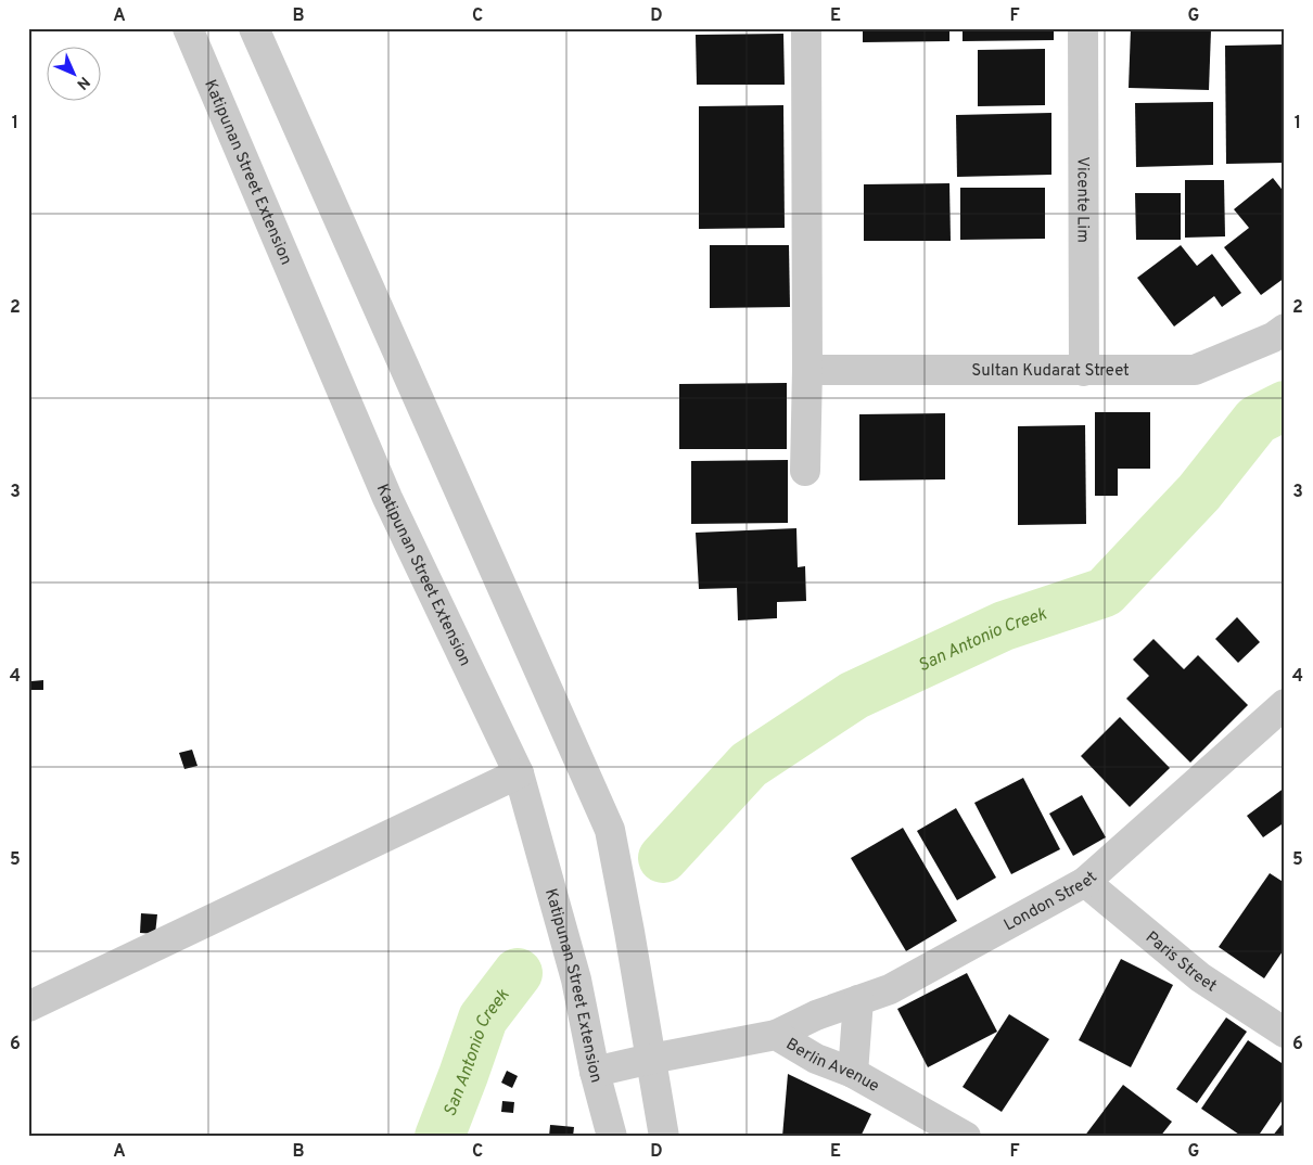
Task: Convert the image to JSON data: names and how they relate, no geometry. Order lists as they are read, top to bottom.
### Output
{
  "streets": {
    "street": [
      "Katipunan Street Extension",
      "Vicente Lim",
      "Sultan Kudarat Street",
      "London Street",
      "Paris Street",
      "Berlin Avenue"
    ]
  },
  "crossings": [
    ["Katipunan Street Extension", "Berlin Avenue"],
    ["Vicente Lim", "Sultan Kudarat Street"],
    ["London Street", "Paris Street"],
    ["London Street", "Berlin Avenue"]
  ],
  "water": ["San Antonio Creek"],
  "north": "bottom right",
  "grid": {
    "columns": [
      "A",
      "B",
      "C",
      "D",
      "E",
      "F",
      "G"
    ],
    "rows": [
      "1",
      "2",
      "3",
      "4",
      "5",
      "6"
    ]
  }
}
